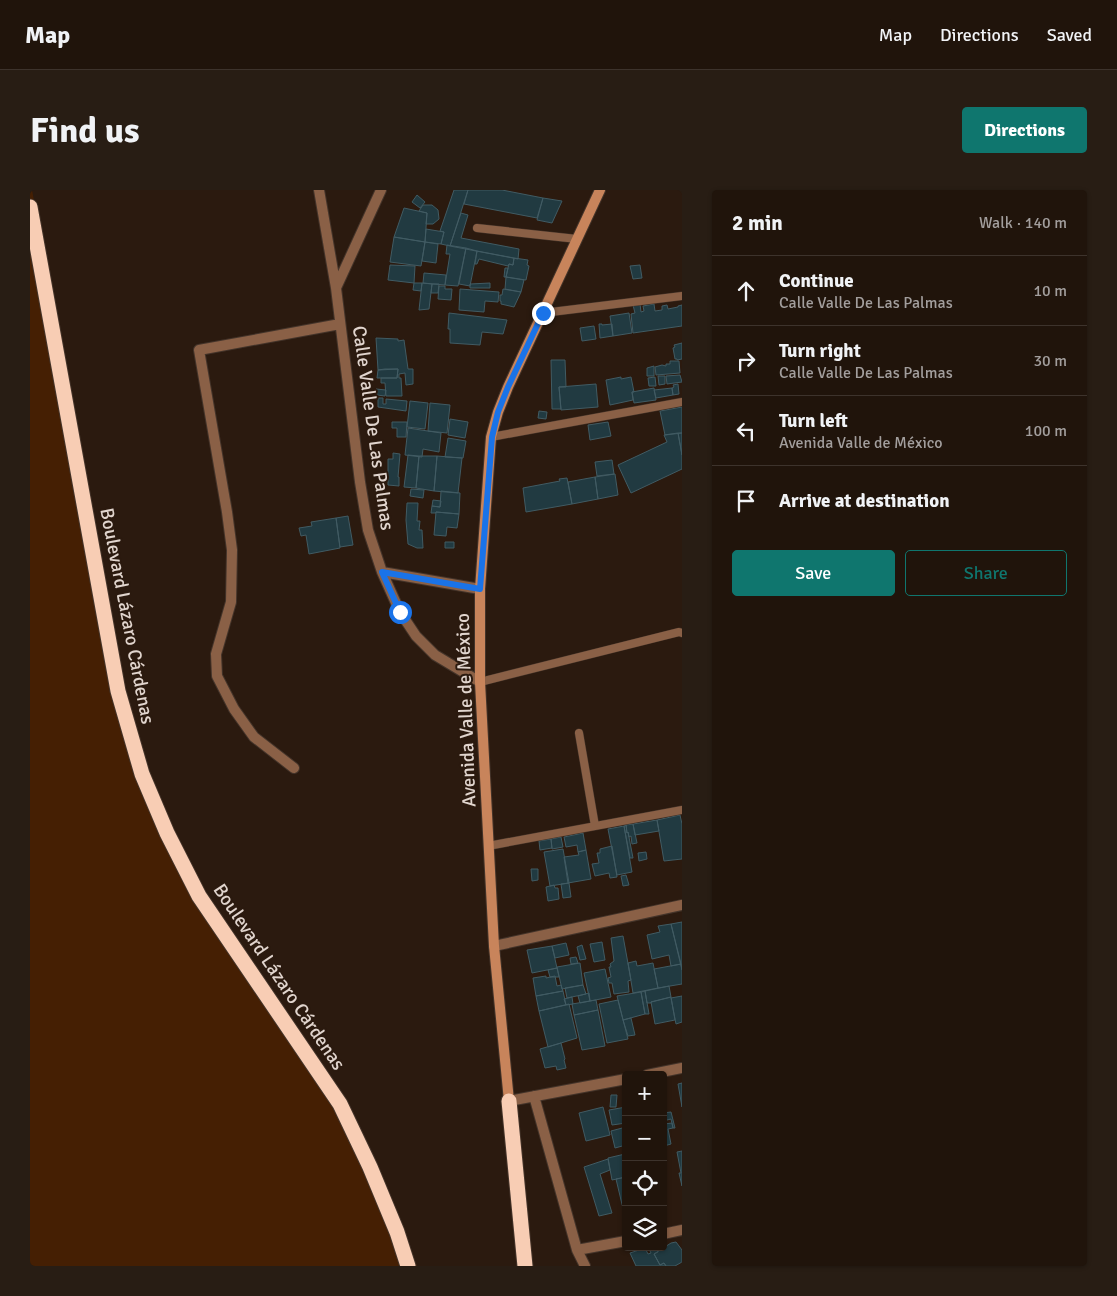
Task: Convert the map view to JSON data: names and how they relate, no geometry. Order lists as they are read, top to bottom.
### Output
{
  "streets": {
    "highway": ["Boulevard Lázaro Cárdenas"],
    "main road": ["Avenida Valle de México"],
    "street": ["Calle Valle De Las Palmas"]
  },
  "crossings": [
    ["Calle Valle De Las Palmas", "Avenida Valle de México"]
  ],
  "page": {
    "header": "Map",
    "nav": ["Map", "Directions", "Saved"],
    "buttons": [
      "Directions",
      ["Save", "Share"]
    ],
    "title": "Find us",
    "heading": ["2 min", "Walk · 140 m"],
    "list": [
      ["Continue", "Calle Valle De Las Palmas", "10 m"],
      ["Turn right", "Calle Valle De Las Palmas", "30 m"],
      ["Turn left", "Avenida Valle de México", "100 m"],
      "Arrive at destination"
    ],
    "map_buttons": ["+", "−"]
  }
}
